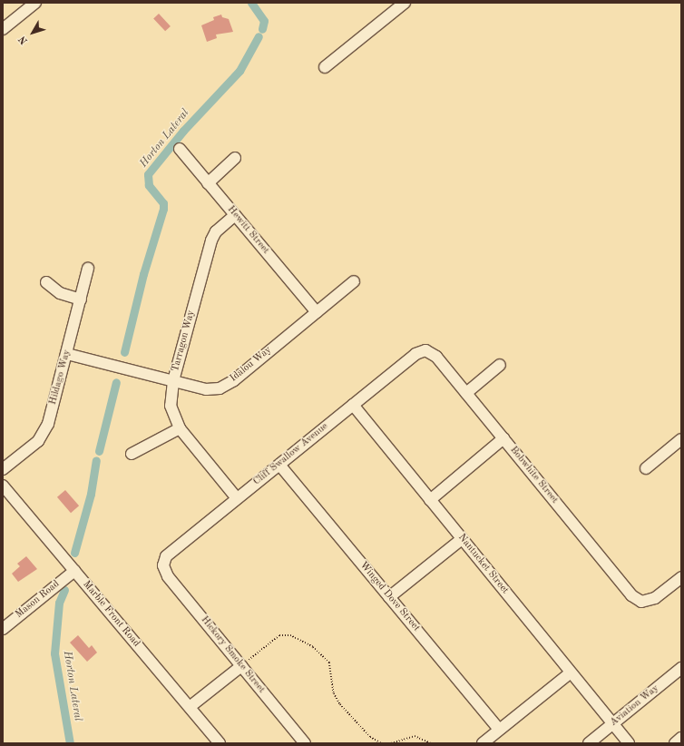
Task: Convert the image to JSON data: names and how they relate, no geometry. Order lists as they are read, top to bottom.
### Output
{
  "streets": {
    "street": [
      "Hewitt Street",
      "Tarragon Way",
      "Idalou Way",
      "Hildago Way",
      "Cliff Swallow Avenue",
      "Bobwhite Street",
      "Nantucket Street",
      "Winged Dove Street",
      "Mason Road",
      "Marble Front Road",
      "Hickory Smoke Street",
      "Aviation Way"
    ]
  },
  "crossings": [
    ["Hewitt Street", "Tarragon Way"],
    ["Hewitt Street", "Idalou Way"],
    ["Tarragon Way", "Idalou Way"],
    ["Tarragon Way", "Cliff Swallow Avenue"],
    ["Idalou Way", "Hildago Way"],
    ["Cliff Swallow Avenue", "Bobwhite Street"],
    ["Cliff Swallow Avenue", "Nantucket Street"],
    ["Cliff Swallow Avenue", "Winged Dove Street"],
    ["Cliff Swallow Avenue", "Hickory Smoke Street"],
    ["Nantucket Street", "Aviation Way"],
    ["Mason Road", "Marble Front Road"]
  ],
  "water": ["Horton Lateral"],
  "north": "bottom left"
}
